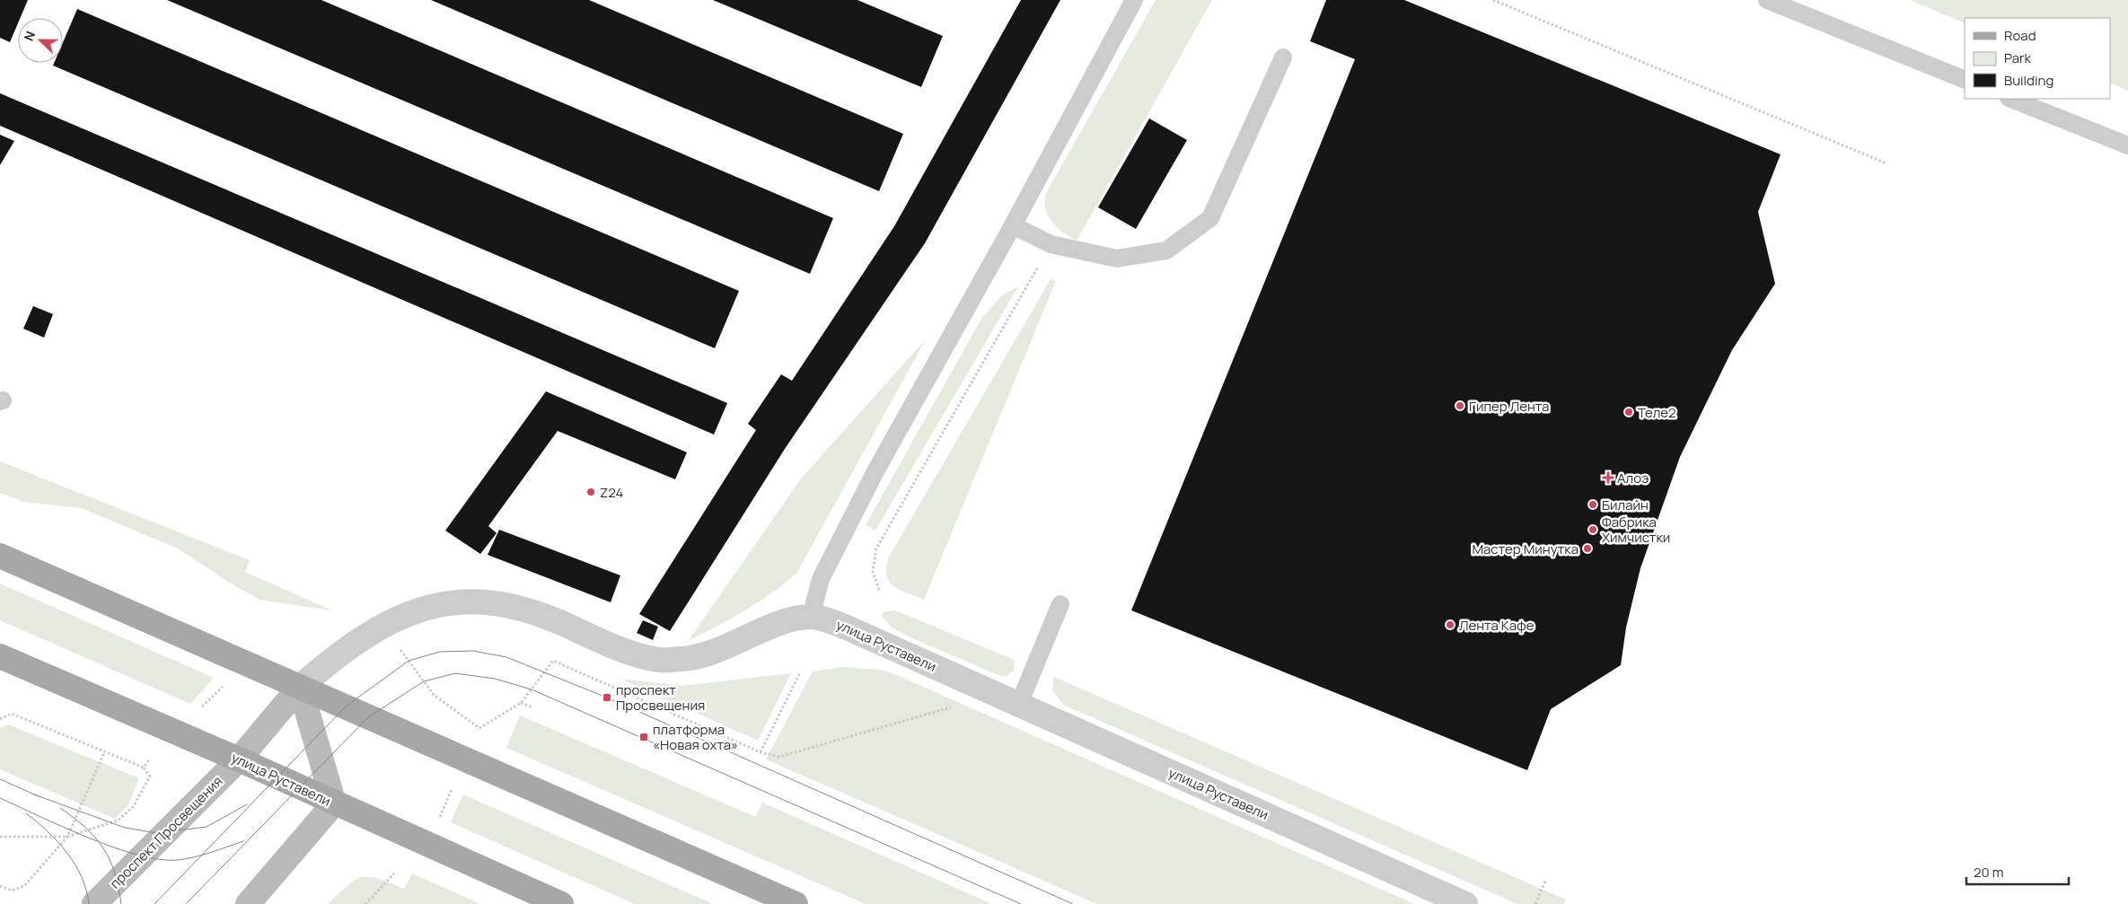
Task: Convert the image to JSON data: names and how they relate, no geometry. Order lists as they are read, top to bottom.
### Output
{
  "streets": {
    "main road": ["улица Руставели", "проспект Просвещения"]
  },
  "crossings": [
    ["улица Руставели", "проспект Просвещения"]
  ],
  "places": {
    "other": [
      "Гипер Лента",
      "Теле2",
      "Z24",
      "Билайн",
      "Фабрика Химчистки",
      "Мастер Минутка",
      "Лента Кафе"
    ],
    "health": ["Алоэ"],
    "transit": ["проспект Просвещения", "платформа «Новая охта»"]
  },
  "legend": ["Road", "Park", "Building"],
  "scale_bar": "20 m",
  "north": "left"
}
